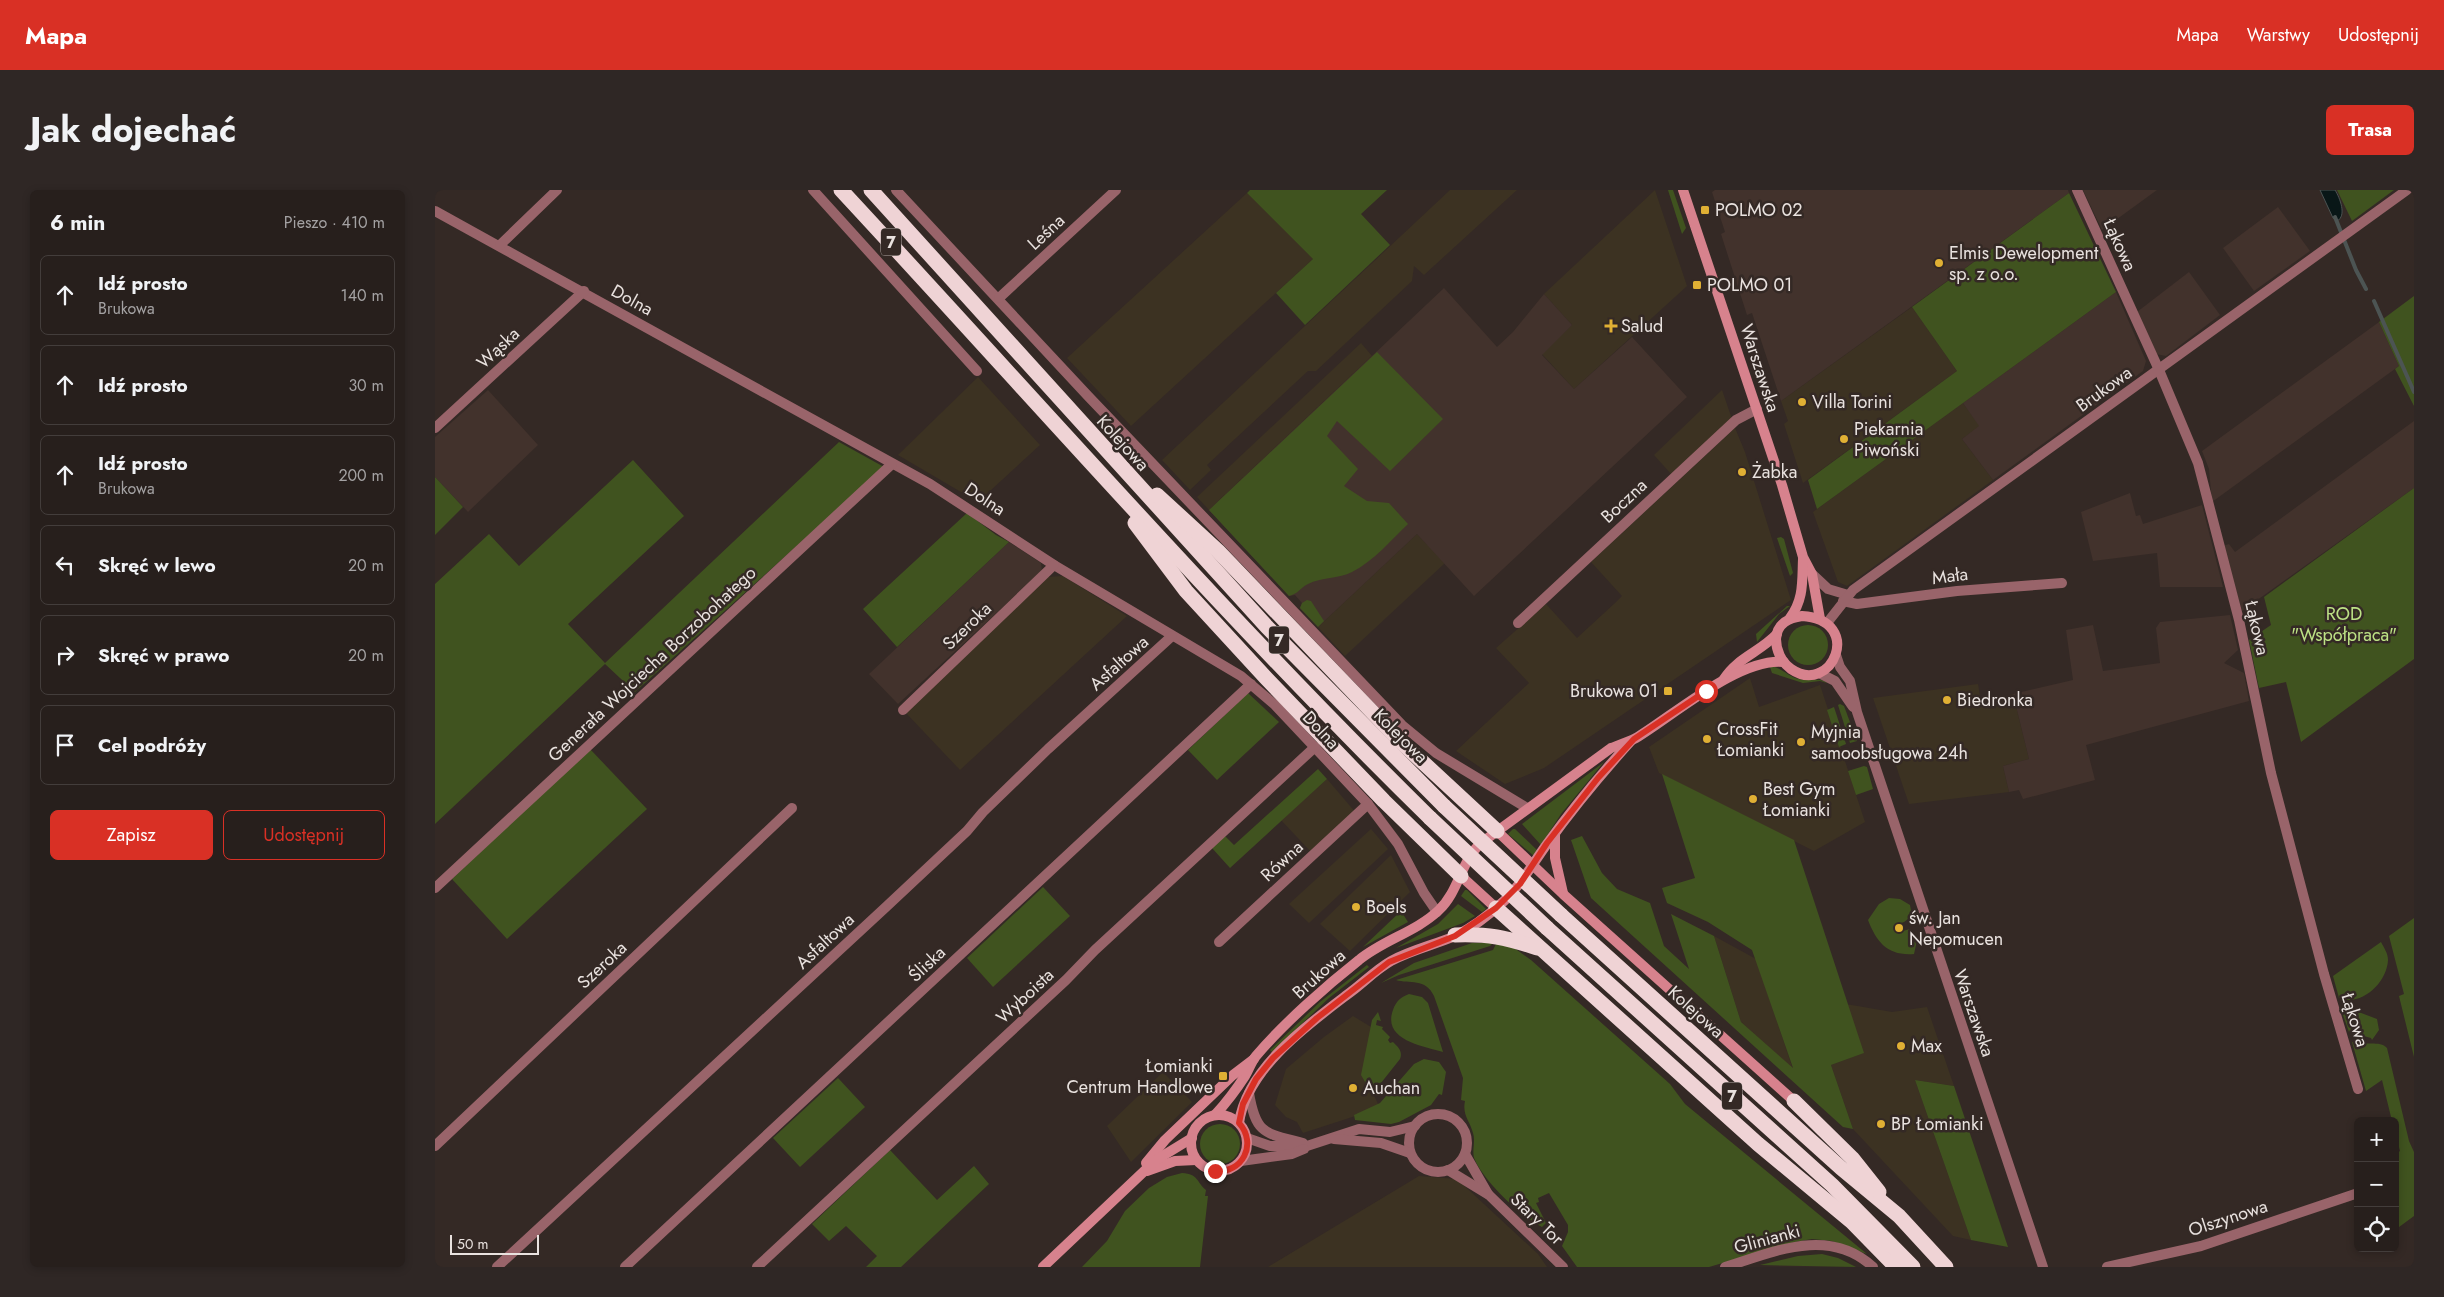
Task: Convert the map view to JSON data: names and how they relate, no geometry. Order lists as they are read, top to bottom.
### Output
{
  "streets": {
    "highway": ["7", "Kolejowa"],
    "street": [
      "Leśna",
      "Łąkowa",
      "Dolna",
      "Wąska",
      "Warszawska",
      "Brukowa",
      "Boczna",
      "Mała",
      "Szeroka",
      "Asfaltowa",
      "Generała Wojciecha Borzobohatego",
      "Równa",
      "Śliska",
      "Wyboista",
      "Olszynowa",
      "Stary Tor",
      "Glinianki"
    ]
  },
  "crossings": [
    ["Leśna", "Kolejowa"],
    ["Łąkowa", "Brukowa"],
    ["Dolna", "Wąska"],
    ["Dolna", "Brukowa"],
    ["Dolna", "Szeroka"],
    ["Dolna", "Asfaltowa"],
    ["Dolna", "Generała Wojciecha Borzobohatego"],
    ["Dolna", "Równa"],
    ["Dolna", "Śliska"],
    ["Dolna", "Wyboista"],
    ["Warszawska", "Brukowa"],
    ["Warszawska", "Boczna"],
    ["Warszawska", "Mała"],
    ["Brukowa", "Mała"]
  ],
  "parks": ["ROD \"Współpraca\""],
  "places": {
    "transit": [
      "POLMO 02",
      "POLMO 01",
      "Brukowa 01",
      "Łomianki Centrum Handlowe"
    ],
    "other": [
      "Elmis Dewelopment sp. z o.o.",
      "Villa Torini",
      "Piekarnia Piwoński",
      "Żabka",
      "Biedronka",
      "CrossFit Łomianki",
      "Myjnia samoobsługowa 24h",
      "Best Gym Łomianki",
      "Boels",
      "św. Jan Nepomucen",
      "Max",
      "Auchan",
      "BP Łomianki"
    ],
    "health": ["Salud"]
  },
  "scale_bar": "50 m",
  "page": {
    "header": "Mapa",
    "nav": ["Mapa", "Warstwy", "Udostępnij"],
    "title": "Jak dojechać",
    "buttons": [
      "Trasa",
      ["Zapisz", "Udostępnij"]
    ],
    "heading": ["6 min", "Pieszo · 410 m"],
    "list": [
      ["Idź prosto", "Brukowa", "140 m"],
      ["Idź prosto", "30 m"],
      ["Idź prosto", "Brukowa", "200 m"],
      ["Skręć w lewo", "20 m"],
      ["Skręć w prawo", "20 m"],
      "Cel podróży"
    ],
    "map_buttons": ["+", "−"],
    "scale": "50 m"
  }
}
